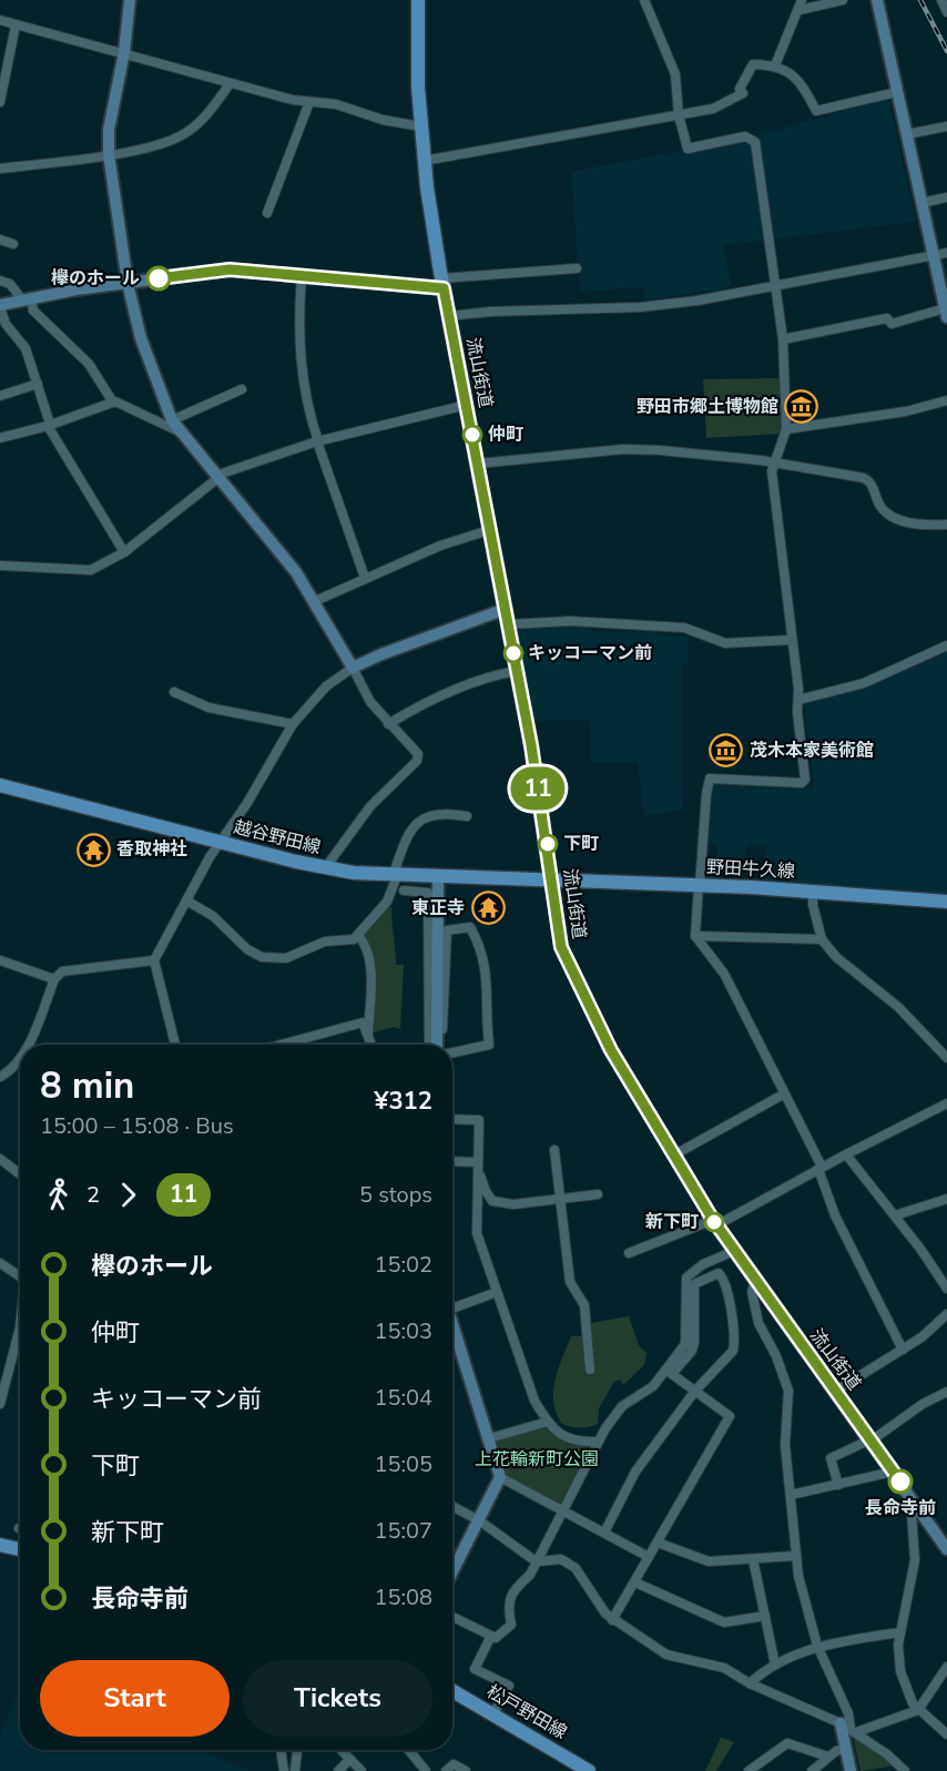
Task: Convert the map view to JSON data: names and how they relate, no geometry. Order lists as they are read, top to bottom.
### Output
{
  "streets": {
    "main road": [
      "流山街道",
      "越谷野田線",
      "野田牛久線",
      "松戸野田線"
    ]
  },
  "crossings": [
    ["流山街道", "越谷野田線"],
    ["流山街道", "野田牛久線"],
    ["越谷野田線", "野田牛久線"]
  ],
  "parks": ["上花輪新町公園"],
  "places": {
    "other": [
      "欅のホール",
      "仲町",
      "キッコーマン前",
      "下町",
      "新下町",
      "長命寺前"
    ],
    "museum": ["野田市郷土博物館", "茂木本家美術館"],
    "temple": ["香取神社", "東正寺"]
  },
  "lines": ["bus line 11"],
  "page": {
    "on_map": "11",
    "heading": ["8 min", "15:00 – 15:08 · Bus", "¥312"],
    "legs": ["2", "11", "5 stops"],
    "list": [
      {
        "name": "欅のホール",
        "value": "15:02"
      },
      {
        "name": "仲町",
        "value": "15:03"
      },
      {
        "name": "キッコーマン前",
        "value": "15:04"
      },
      {
        "name": "下町",
        "value": "15:05"
      },
      {
        "name": "新下町",
        "value": "15:07"
      },
      {
        "name": "長命寺前",
        "value": "15:08"
      }
    ],
    "buttons": ["Start", "Tickets"]
  }
}
